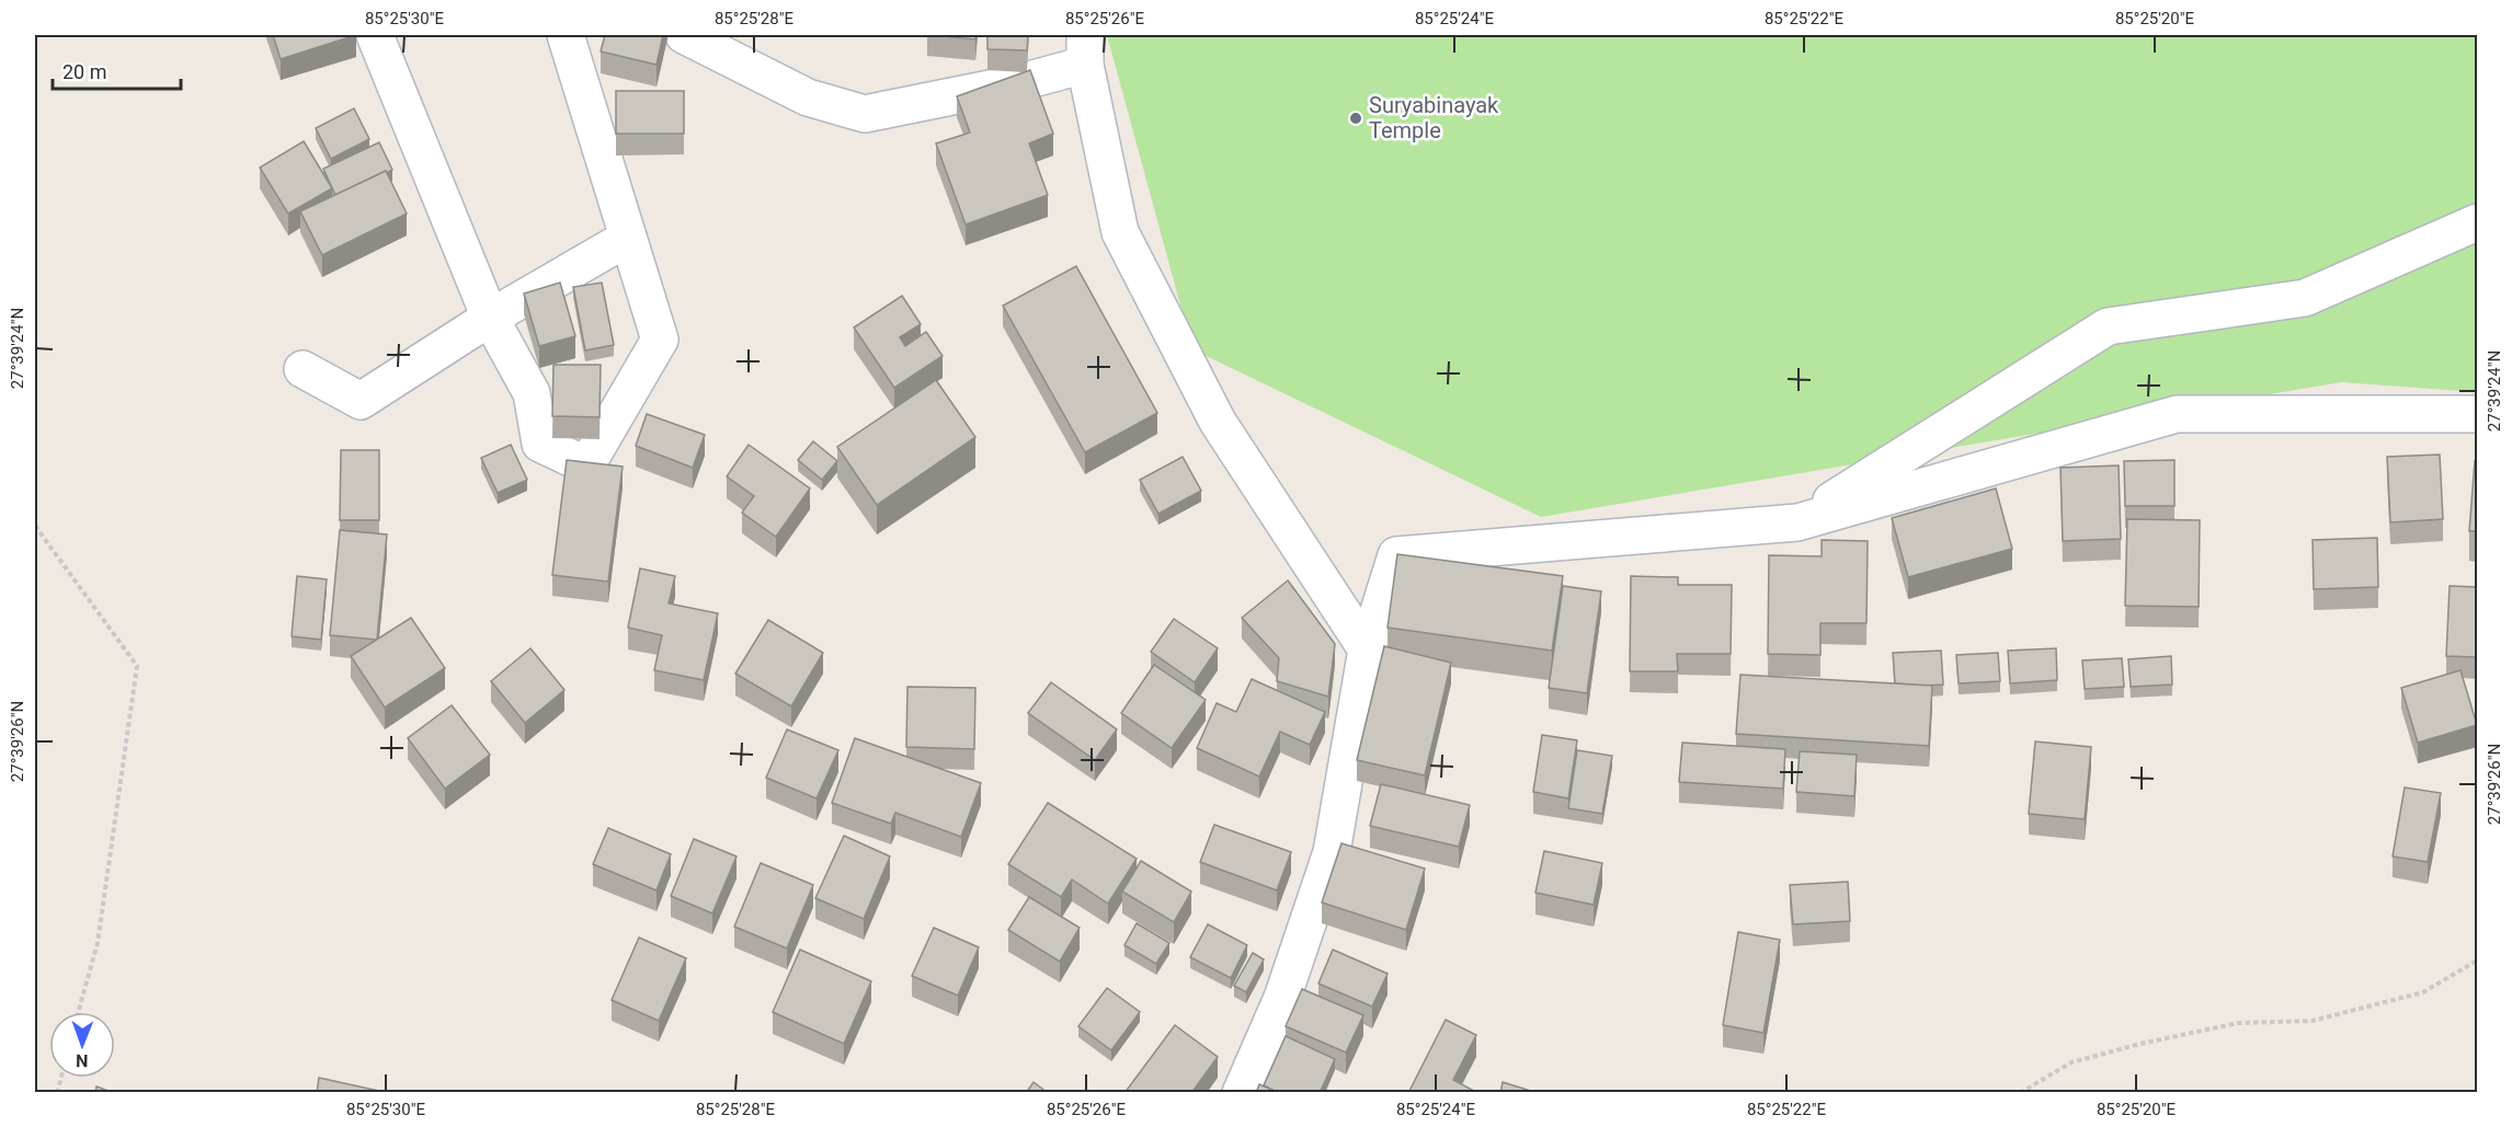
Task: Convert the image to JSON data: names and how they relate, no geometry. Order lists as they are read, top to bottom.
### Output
{
  "places": ["Suryabinayak Temple"],
  "scale_bar": "20 m",
  "north": "bottom",
  "coordinates": [
    "85°25'30\"E",
    "85°25'28\"E",
    "85°25'26\"E",
    "85°25'24\"E",
    "85°25'22\"E",
    "85°25'20\"E",
    "27°39'24\"N",
    "27°39'26\"N"
  ]
}
